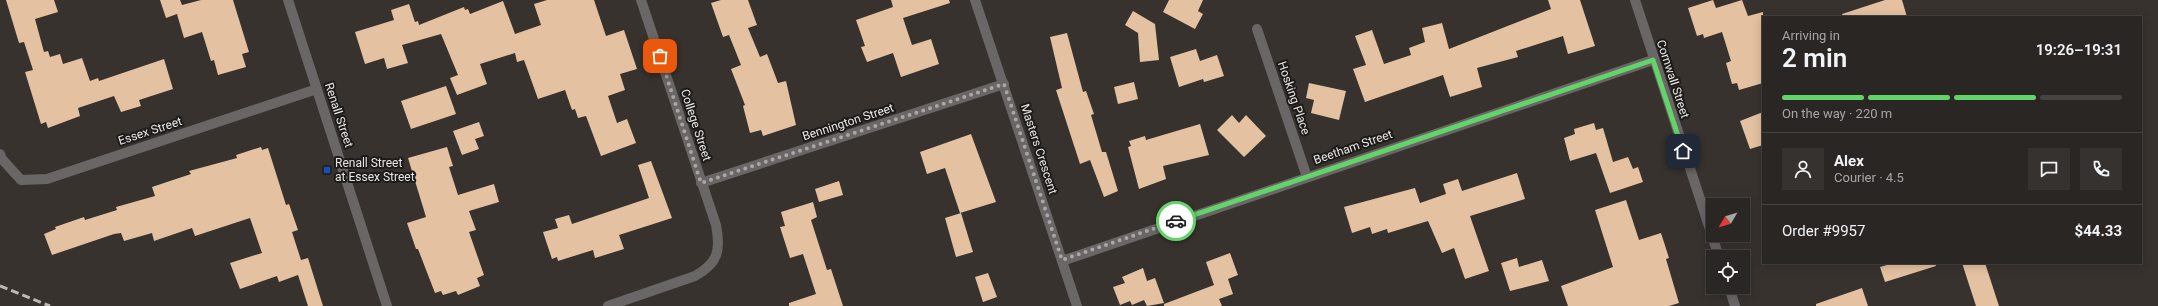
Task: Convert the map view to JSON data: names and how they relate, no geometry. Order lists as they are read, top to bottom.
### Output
{
  "streets": {
    "street": [
      "Cornwall Street",
      "Hosking Place",
      "Renall Street",
      "Bennington Street",
      "College Street",
      "Essex Street",
      "Beetham Street",
      "Masters Crescent"
    ]
  },
  "crossings": [
    ["Cornwall Street", "Beetham Street"],
    ["Hosking Place", "Beetham Street"],
    ["Renall Street", "Essex Street"],
    ["Bennington Street", "College Street"],
    ["Bennington Street", "Masters Crescent"],
    ["Beetham Street", "Masters Crescent"]
  ],
  "places": {
    "transit": ["Renall Street at Essex Street"]
  },
  "north": "bottom left",
  "page": {
    "heading": ["2 min", "Arriving in", "19:26–19:31"],
    "panel": [
      "Alex",
      "Courier · 4.5",
      "Order #9957",
      "$44.33"
    ],
    "bar": "On the way · 220 m"
  }
}
